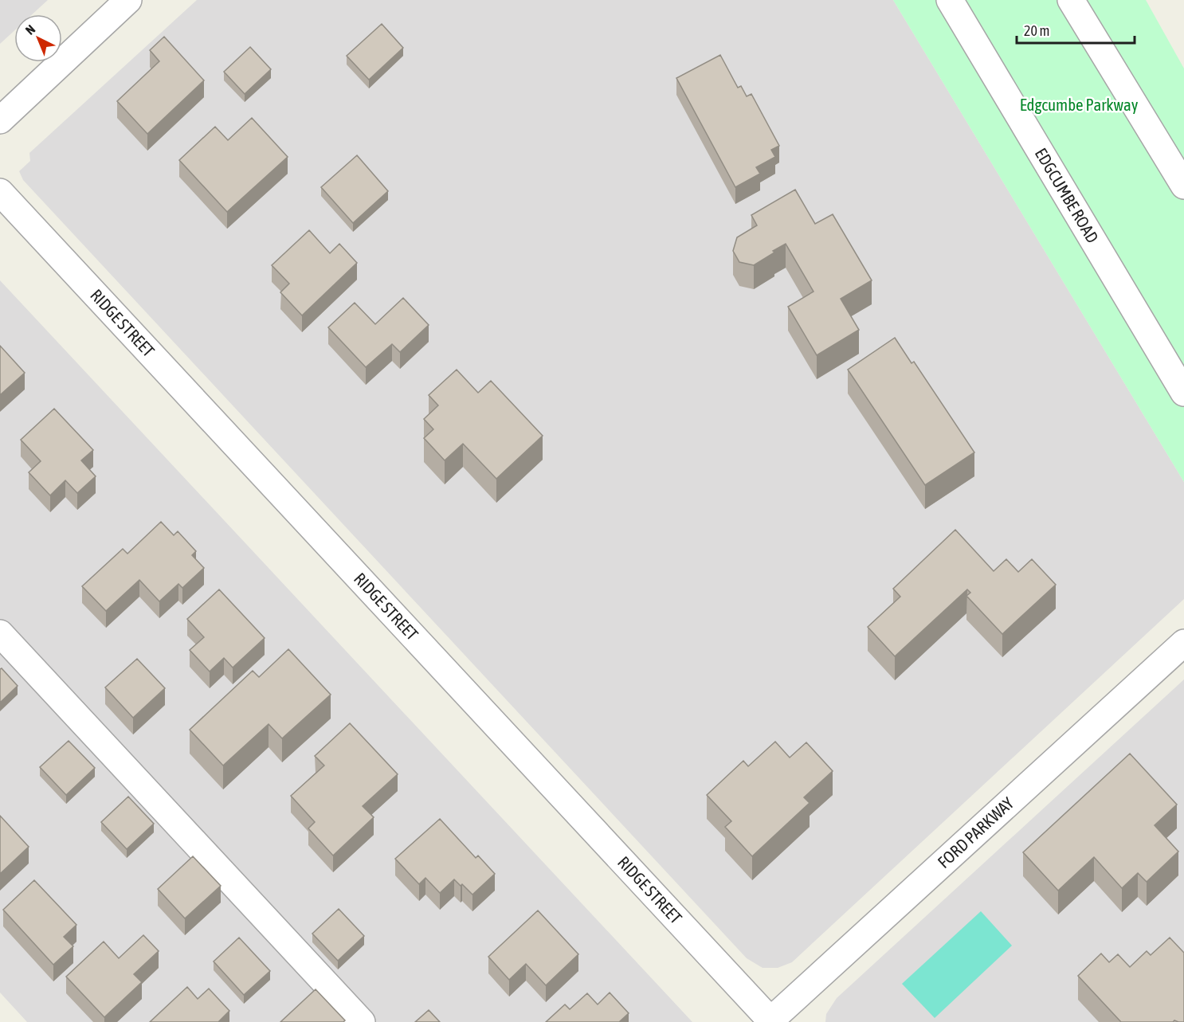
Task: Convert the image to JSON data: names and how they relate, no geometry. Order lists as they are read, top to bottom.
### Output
{
  "streets": {
    "street": ["EDGCUMBE ROAD", "RIDGE STREET", "FORD PARKWAY"]
  },
  "crossings": [
    ["RIDGE STREET", "FORD PARKWAY"]
  ],
  "parks": ["Edgcumbe Parkway"],
  "scale_bar": "20 m",
  "north": "top left"
}
